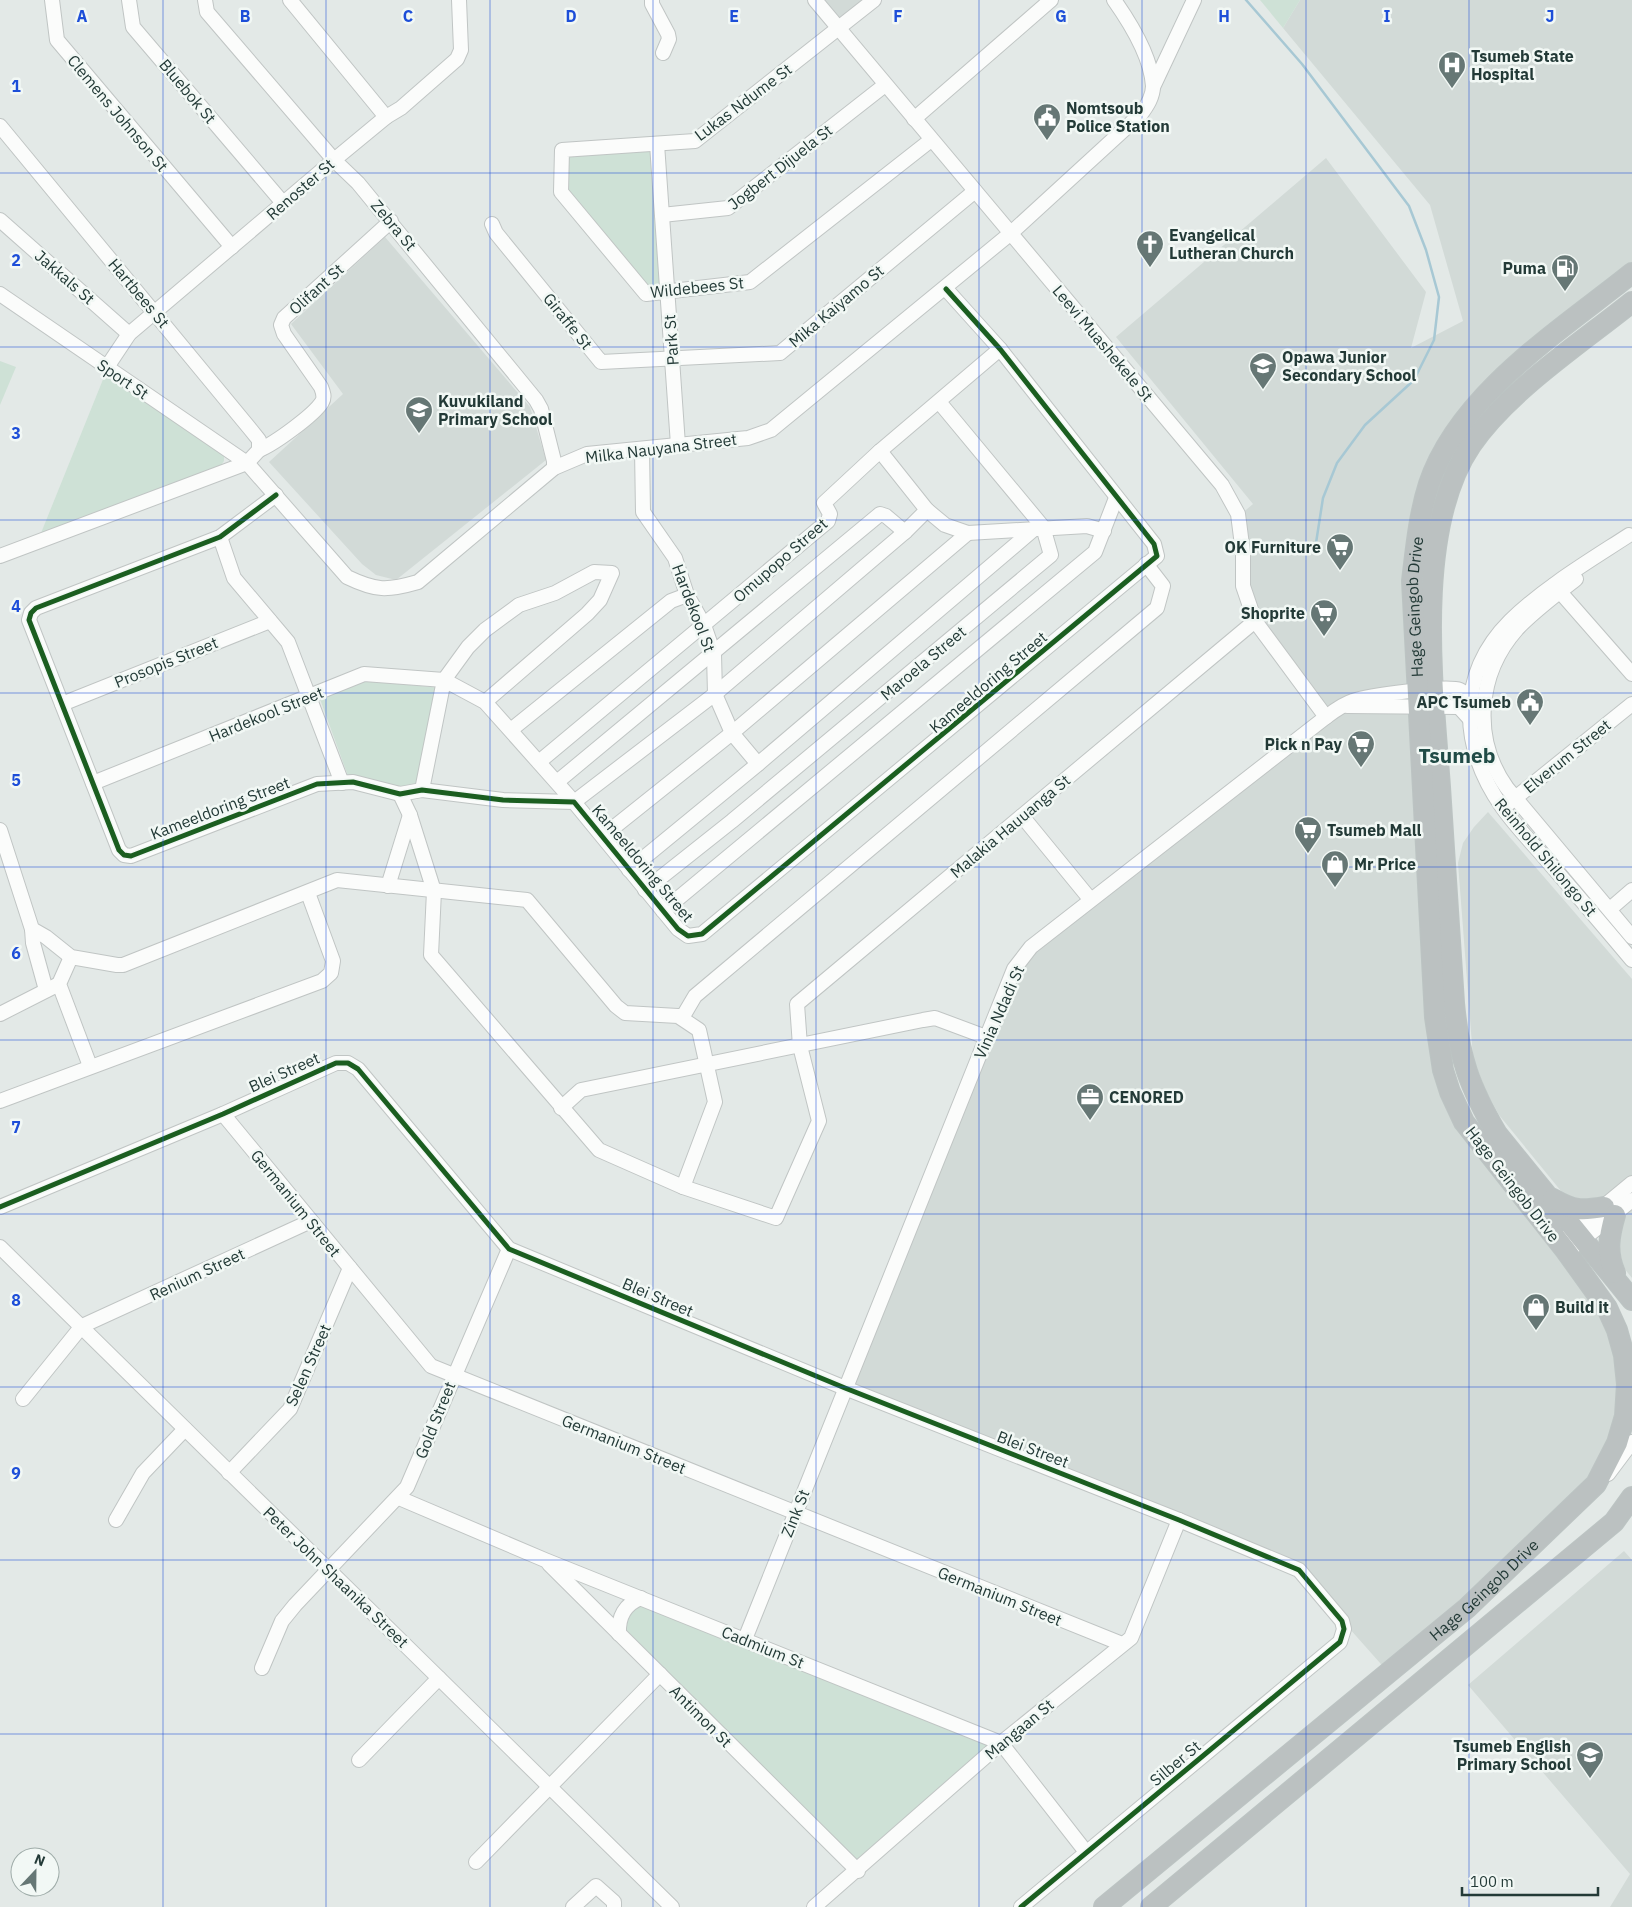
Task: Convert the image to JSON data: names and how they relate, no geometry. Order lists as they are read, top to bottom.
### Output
{
  "streets": {
    "highway": ["Hage Geingob Drive"],
    "street": [
      "Bluebok St",
      "Lukas Ndume St",
      "Clemens Johnson St",
      "Jogbert Dijuela St",
      "Renoster St",
      "Zebra St",
      "Jakkals St",
      "Wildebees St",
      "Olifant St",
      "Hartbees St",
      "Mika Kaiyamo St",
      "Giraffe St",
      "Park St",
      "Leevi Muashekele St",
      "Sport St",
      "Milka Nauyana Street",
      "Omupopo Street",
      "Hardekool St",
      "Prosopis Street",
      "Maroela Street",
      "Kameeldoring Street",
      "Hardekool Street",
      "Elverum Street",
      "Malakia Hauuanga St",
      "Reinhold Shilongo St",
      "Vinia Ndadi St",
      "Blei Street",
      "Germanium Street",
      "Renium Street",
      "Selen Street",
      "Gold Street",
      "Zink St",
      "Peter John Shaanika Street",
      "Cadmium St",
      "Antimon St",
      "Mangaan St",
      "Silber St"
    ]
  },
  "crossings": [
    ["Bluebok St", "Renoster St"],
    ["Lukas Ndume St", "Wildebees St"],
    ["Lukas Ndume St", "Park St"],
    ["Lukas Ndume St", "Leevi Muashekele St"],
    ["Clemens Johnson St", "Renoster St"],
    ["Jogbert Dijuela St", "Park St"],
    ["Jogbert Dijuela St", "Leevi Muashekele St"],
    ["Renoster St", "Zebra St"],
    ["Renoster St", "Jakkals St"],
    ["Renoster St", "Hartbees St"],
    ["Renoster St", "Sport St"],
    ["Zebra St", "Olifant St"],
    ["Zebra St", "Milka Nauyana Street"],
    ["Wildebees St", "Park St"],
    ["Wildebees St", "Leevi Muashekele St"],
    ["Olifant St", "Hartbees St"],
    ["Mika Kaiyamo St", "Giraffe St"],
    ["Mika Kaiyamo St", "Park St"],
    ["Mika Kaiyamo St", "Leevi Muashekele St"],
    ["Giraffe St", "Park St"],
    ["Park St", "Milka Nauyana Street"],
    ["Leevi Muashekele St", "Milka Nauyana Street"],
    ["Leevi Muashekele St", "Malakia Hauuanga St"],
    ["Leevi Muashekele St", "Vinia Ndadi St"],
    ["Sport St", "Milka Nauyana Street"],
    ["Milka Nauyana Street", "Hardekool St"],
    ["Milka Nauyana Street", "Kameeldoring Street"],
    ["Omupopo Street", "Hardekool St"],
    ["Omupopo Street", "Maroela Street"],
    ["Omupopo Street", "Kameeldoring Street"],
    ["Hage Geingob Drive", "Vinia Ndadi St"],
    ["Prosopis Street", "Kameeldoring Street"],
    ["Maroela Street", "Kameeldoring Street"],
    ["Kameeldoring Street", "Hardekool Street"],
    ["Elverum Street", "Reinhold Shilongo St"],
    ["Vinia Ndadi St", "Blei Street"],
    ["Vinia Ndadi St", "Zink St"],
    ["Blei Street", "Germanium Street"],
    ["Blei Street", "Gold Street"],
    ["Blei Street", "Zink St"],
    ["Blei Street", "Mangaan St"],
    ["Blei Street", "Silber St"],
    ["Germanium Street", "Renium Street"],
    ["Germanium Street", "Selen Street"],
    ["Germanium Street", "Gold Street"],
    ["Germanium Street", "Zink St"],
    ["Germanium Street", "Mangaan St"],
    ["Renium Street", "Peter John Shaanika Street"],
    ["Selen Street", "Peter John Shaanika Street"],
    ["Gold Street", "Peter John Shaanika Street"],
    ["Gold Street", "Cadmium St"],
    ["Zink St", "Cadmium St"],
    ["Cadmium St", "Antimon St"],
    ["Cadmium St", "Mangaan St"],
    ["Cadmium St", "Silber St"],
    ["Antimon St", "Mangaan St"]
  ],
  "districts": ["Tsumeb"],
  "places": {
    "hospital": ["Tsumeb State Hospital"],
    "public building": ["Nomtsoub Police Station", "APC Tsumeb"],
    "church": ["Evangelical Lutheran Church"],
    "fuel station": ["Puma"],
    "school or university": ["Opawa Junior Secondary School", "Kuvukiland Primary School", "Tsumeb English Primary School"],
    "supermarket": [
      "OK Furniture",
      "Shoprite",
      "Pick n Pay",
      "Tsumeb Mall"
    ],
    "shop": ["Mr Price", "Build it"],
    "office": ["CENORED"]
  },
  "scale_bar": "100 m",
  "north": "top",
  "grid": {
    "columns": [
      "A",
      "B",
      "C",
      "D",
      "E",
      "F",
      "G",
      "H",
      "I",
      "J"
    ],
    "rows": [
      "1",
      "2",
      "3",
      "4",
      "5",
      "6",
      "7",
      "8",
      "9"
    ]
  }
}
